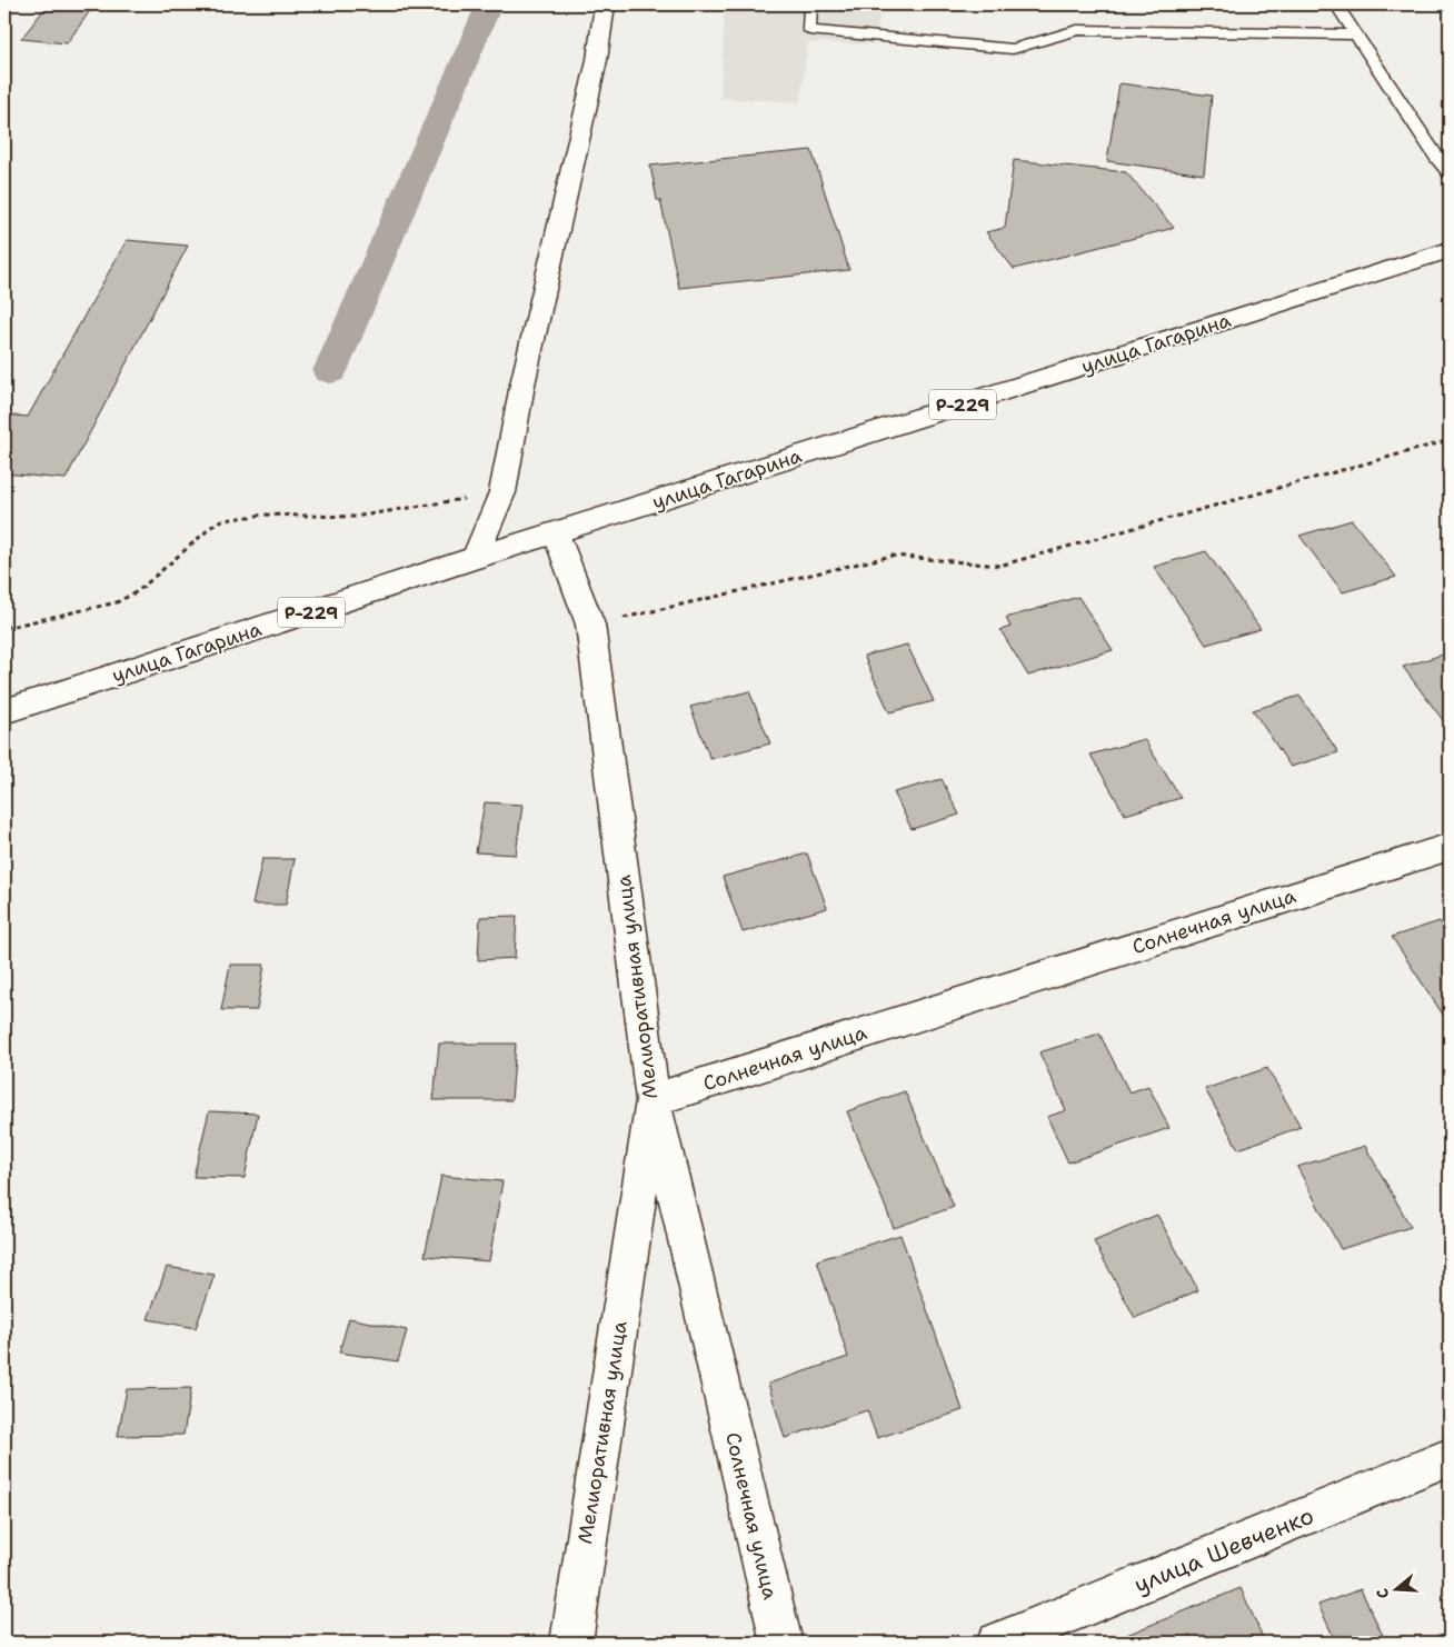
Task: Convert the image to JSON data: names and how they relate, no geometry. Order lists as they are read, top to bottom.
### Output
{
  "streets": {
    "street": [
      "улица Гагарина",
      "Р-229",
      "Солнечная улица",
      "Мелиоративная улица",
      "улица Шевченко"
    ]
  },
  "crossings": [
    ["улица Гагарина", "Мелиоративная улица"],
    ["Солнечная улица", "Мелиоративная улица"]
  ],
  "north": "left"
}
